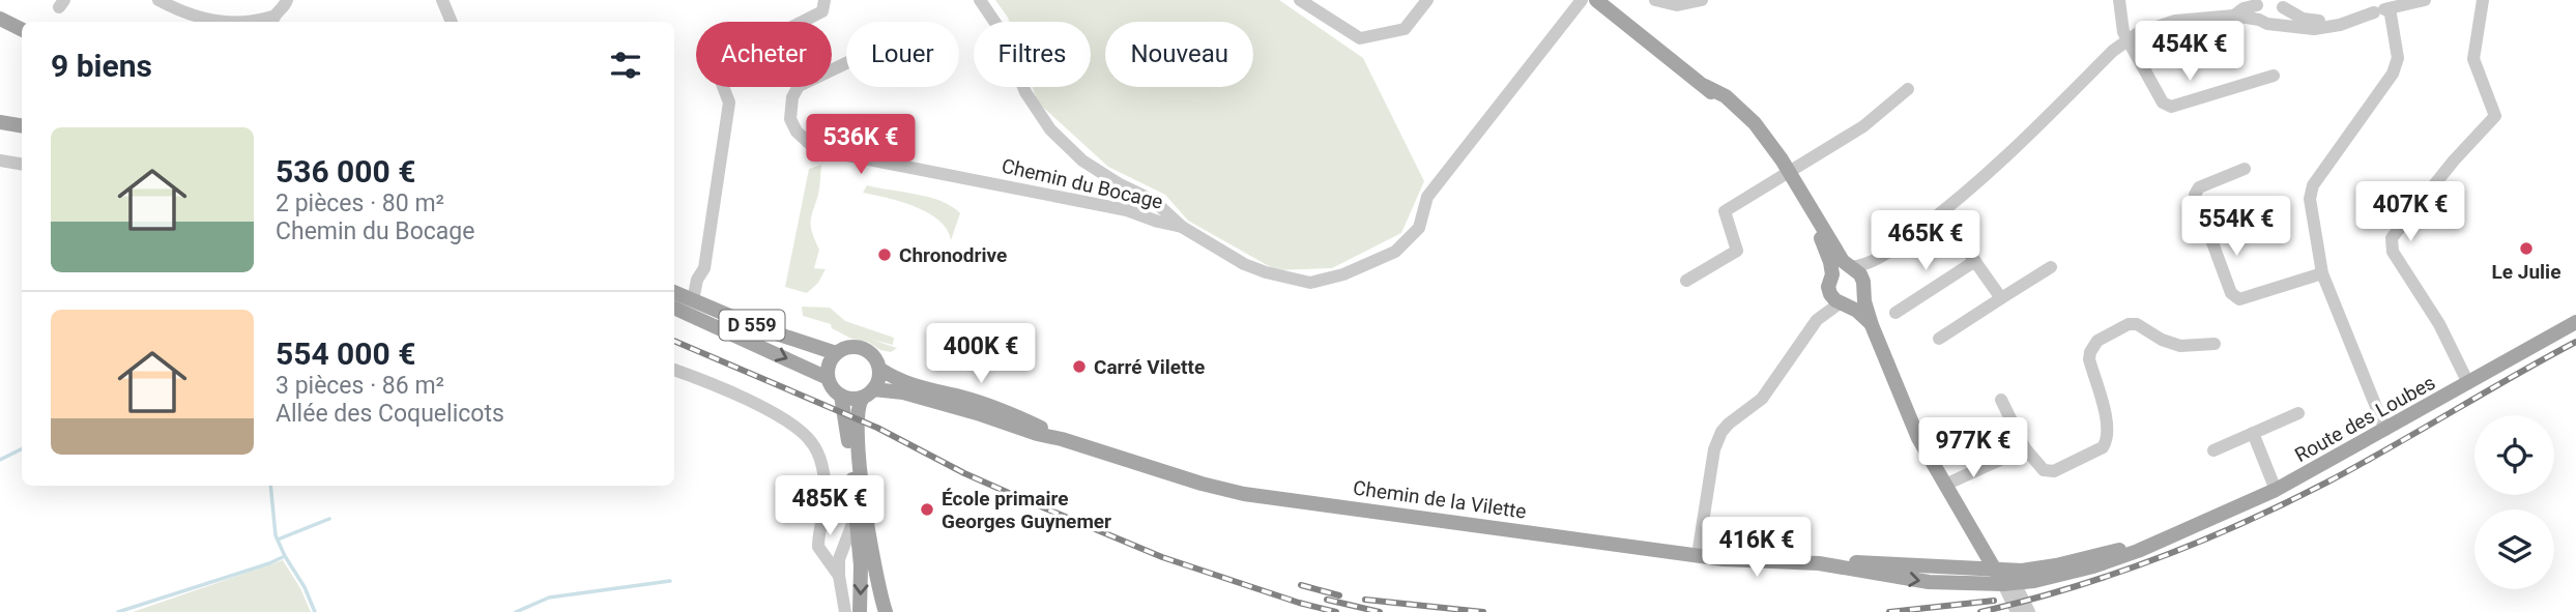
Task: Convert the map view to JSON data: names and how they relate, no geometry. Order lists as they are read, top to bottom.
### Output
{
  "streets": {
    "main road": ["D 559", "Route des Loubes", "Chemin de la Vilette"],
    "street": ["Chemin du Bocage"]
  },
  "crossings": [
    ["D 559", "Chemin de la Vilette"],
    ["Route des Loubes", "Chemin de la Vilette"]
  ],
  "places": [
    "Le Julie",
    "Chronodrive",
    "Carré Vilette",
    "École primaire Georges Guynemer"
  ],
  "page": {
    "price": [
      "454K €",
      "536K €",
      "407K €",
      "554K €",
      "465K €",
      "400K €",
      "977K €",
      "485K €",
      "416K €"
    ],
    "chip": [
      "Acheter",
      "Louer",
      "Filtres",
      "Nouveau"
    ],
    "heading": "9 biens",
    "list": [
      {
        "name": "536 000 €",
        "note": "2 pièces · 80 m² · Chemin du Bocage"
      },
      {
        "name": "554 000 €",
        "note": "3 pièces · 86 m² · Allée des Coquelicots"
      }
    ]
  }
}
